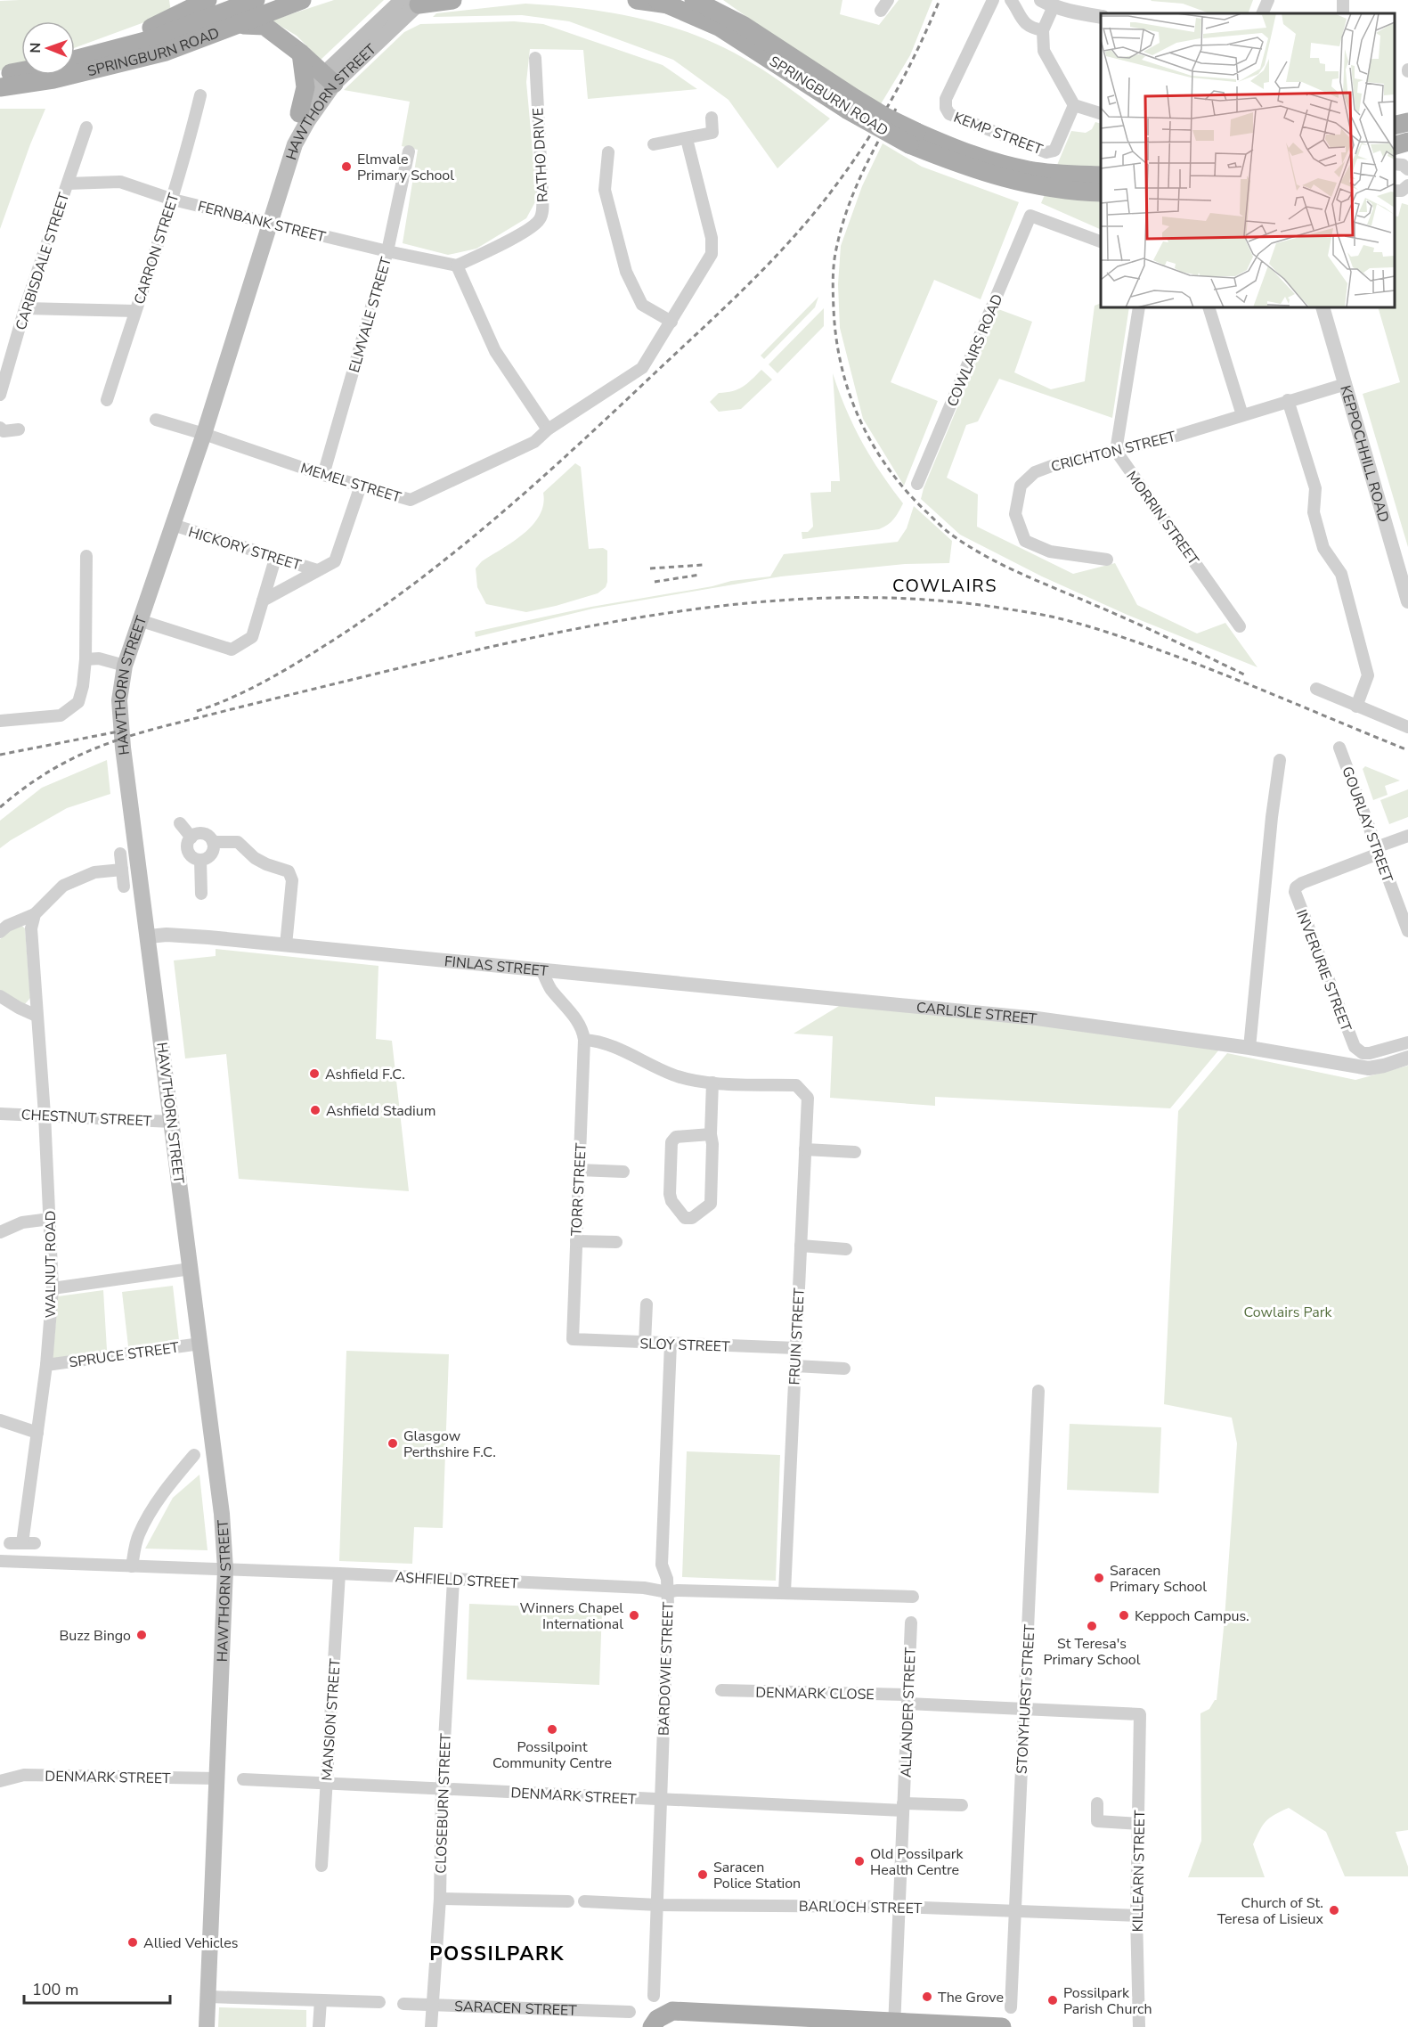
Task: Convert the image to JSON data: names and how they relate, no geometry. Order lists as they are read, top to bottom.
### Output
{
  "streets": {
    "main road": ["SPRINGBURN ROAD", "HAWTHORN STREET"],
    "street": [
      "KEMP STREET",
      "RATHO DRIVE",
      "FERNBANK STREET",
      "CARRON STREET",
      "CARBISDALE STREET",
      "ELMVALE STREET",
      "COWLAIRS ROAD",
      "CRICHTON STREET",
      "KEPPOCHHILL ROAD",
      "MEMEL STREET",
      "MORRIN STREET",
      "HICKORY STREET",
      "GOURLAY STREET",
      "INVERURIE STREET",
      "FINLAS STREET",
      "CARLISLE STREET",
      "CHESTNUT STREET",
      "TORR STREET",
      "WALNUT ROAD",
      "FRUIN STREET",
      "SLOY STREET",
      "SPRUCE STREET",
      "ASHFIELD STREET",
      "BARDOWIE STREET",
      "DENMARK CLOSE",
      "STONYHURST STREET",
      "ALLANDER STREET",
      "MANSION STREET",
      "DENMARK STREET",
      "CLOSEBURN STREET",
      "KILLEARN STREET",
      "BARLOCH STREET",
      "SARACEN STREET"
    ]
  },
  "crossings": [
    ["HAWTHORN STREET", "FERNBANK STREET"],
    ["HAWTHORN STREET", "MEMEL STREET"],
    ["HAWTHORN STREET", "HICKORY STREET"],
    ["HAWTHORN STREET", "FINLAS STREET"],
    ["HAWTHORN STREET", "CHESTNUT STREET"],
    ["HAWTHORN STREET", "SPRUCE STREET"],
    ["HAWTHORN STREET", "ASHFIELD STREET"],
    ["HAWTHORN STREET", "DENMARK STREET"],
    ["RATHO DRIVE", "FERNBANK STREET"],
    ["FERNBANK STREET", "CARRON STREET"],
    ["FERNBANK STREET", "CARBISDALE STREET"],
    ["FERNBANK STREET", "ELMVALE STREET"],
    ["ELMVALE STREET", "MEMEL STREET"],
    ["CRICHTON STREET", "KEPPOCHHILL ROAD"],
    ["CRICHTON STREET", "MORRIN STREET"],
    ["GOURLAY STREET", "INVERURIE STREET"],
    ["FINLAS STREET", "CARLISLE STREET"],
    ["FINLAS STREET", "TORR STREET"],
    ["CHESTNUT STREET", "WALNUT ROAD"],
    ["TORR STREET", "SLOY STREET"],
    ["WALNUT ROAD", "SPRUCE STREET"],
    ["FRUIN STREET", "SLOY STREET"],
    ["FRUIN STREET", "ASHFIELD STREET"],
    ["SLOY STREET", "BARDOWIE STREET"],
    ["ASHFIELD STREET", "BARDOWIE STREET"],
    ["ASHFIELD STREET", "MANSION STREET"],
    ["ASHFIELD STREET", "CLOSEBURN STREET"],
    ["BARDOWIE STREET", "DENMARK STREET"],
    ["BARDOWIE STREET", "BARLOCH STREET"],
    ["DENMARK CLOSE", "STONYHURST STREET"],
    ["DENMARK CLOSE", "ALLANDER STREET"],
    ["DENMARK CLOSE", "KILLEARN STREET"],
    ["STONYHURST STREET", "BARLOCH STREET"],
    ["ALLANDER STREET", "DENMARK STREET"],
    ["ALLANDER STREET", "BARLOCH STREET"],
    ["MANSION STREET", "DENMARK STREET"],
    ["DENMARK STREET", "CLOSEBURN STREET"],
    ["CLOSEBURN STREET", "SARACEN STREET"],
    ["KILLEARN STREET", "BARLOCH STREET"]
  ],
  "districts": ["COWLAIRS", "POSSILPARK"],
  "parks": ["Cowlairs Park"],
  "places": [
    "Elmvale Primary School",
    "Ashfield F.C.",
    "Ashfield Stadium",
    "Glasgow Perthshire F.C.",
    "Saracen Primary School",
    "Winners Chapel International",
    "Keppoch Campus.",
    "St Teresa's Primary School",
    "Buzz Bingo",
    "Possilpoint Community Centre",
    "Old Possilpark Health Centre",
    "Saracen Police Station",
    "Church of St. Teresa of Lisieux",
    "Allied Vehicles",
    "The Grove",
    "Possilpark Parish Church"
  ],
  "scale_bar": "100 m",
  "north": "left"
}
